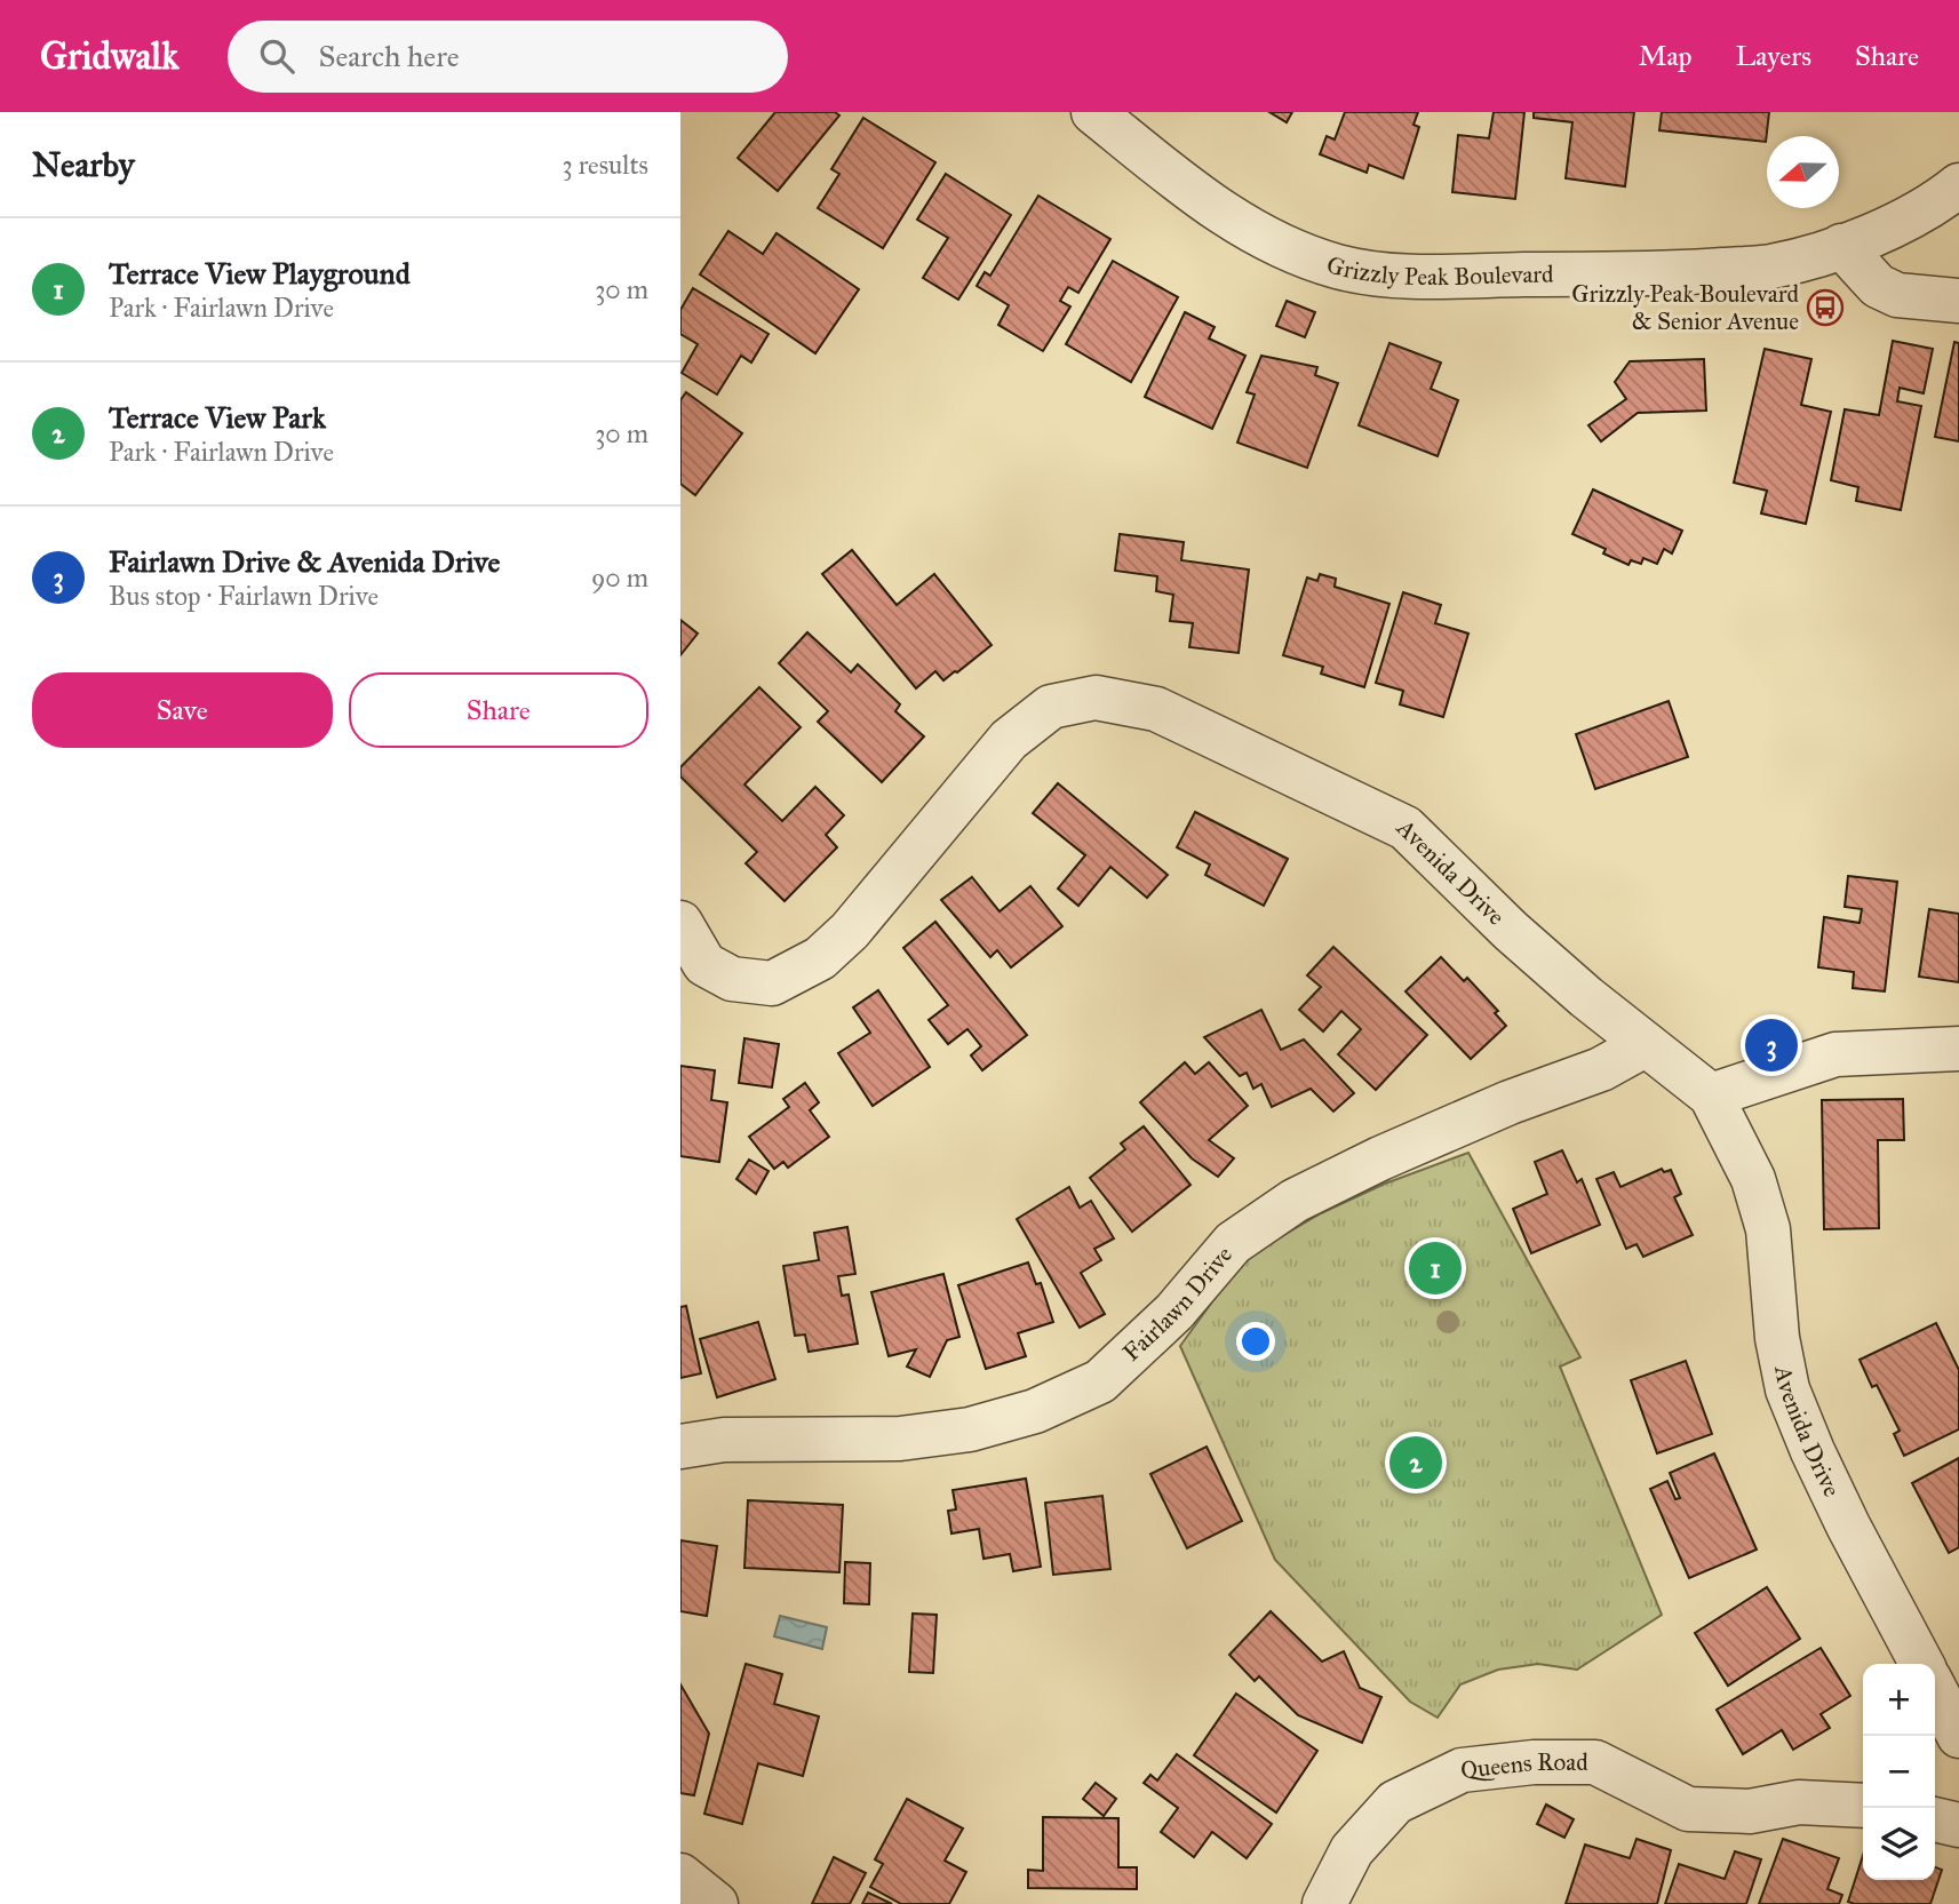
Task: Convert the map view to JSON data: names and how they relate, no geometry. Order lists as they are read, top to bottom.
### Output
{
  "streets": {
    "street": [
      "Grizzly Peak Boulevard",
      "Avenida Drive",
      "Fairlawn Drive",
      "Queens Road"
    ]
  },
  "crossings": [
    ["Avenida Drive", "Fairlawn Drive"]
  ],
  "places": {
    "bus stop": ["Grizzly Peak Boulevard & Senior Avenue"]
  },
  "north": "left",
  "page": {
    "header": "Gridwalk",
    "search": "Search here",
    "nav": ["Map", "Layers", "Share"],
    "heading": ["Nearby", "3 results"],
    "list": [
      {
        "mark": "1",
        "name": "Terrace View Playground",
        "note": "Park · Fairlawn Drive",
        "value": "30 m"
      },
      {
        "mark": "2",
        "name": "Terrace View Park",
        "note": "Park · Fairlawn Drive",
        "value": "30 m"
      },
      {
        "mark": "3",
        "name": "Fairlawn Drive & Avenida Drive",
        "note": "Bus stop · Fairlawn Drive",
        "value": "90 m"
      }
    ],
    "buttons": ["Save", "Share"],
    "pins": ["3", "1", "2"],
    "map_buttons": ["+", "−"]
  }
}
